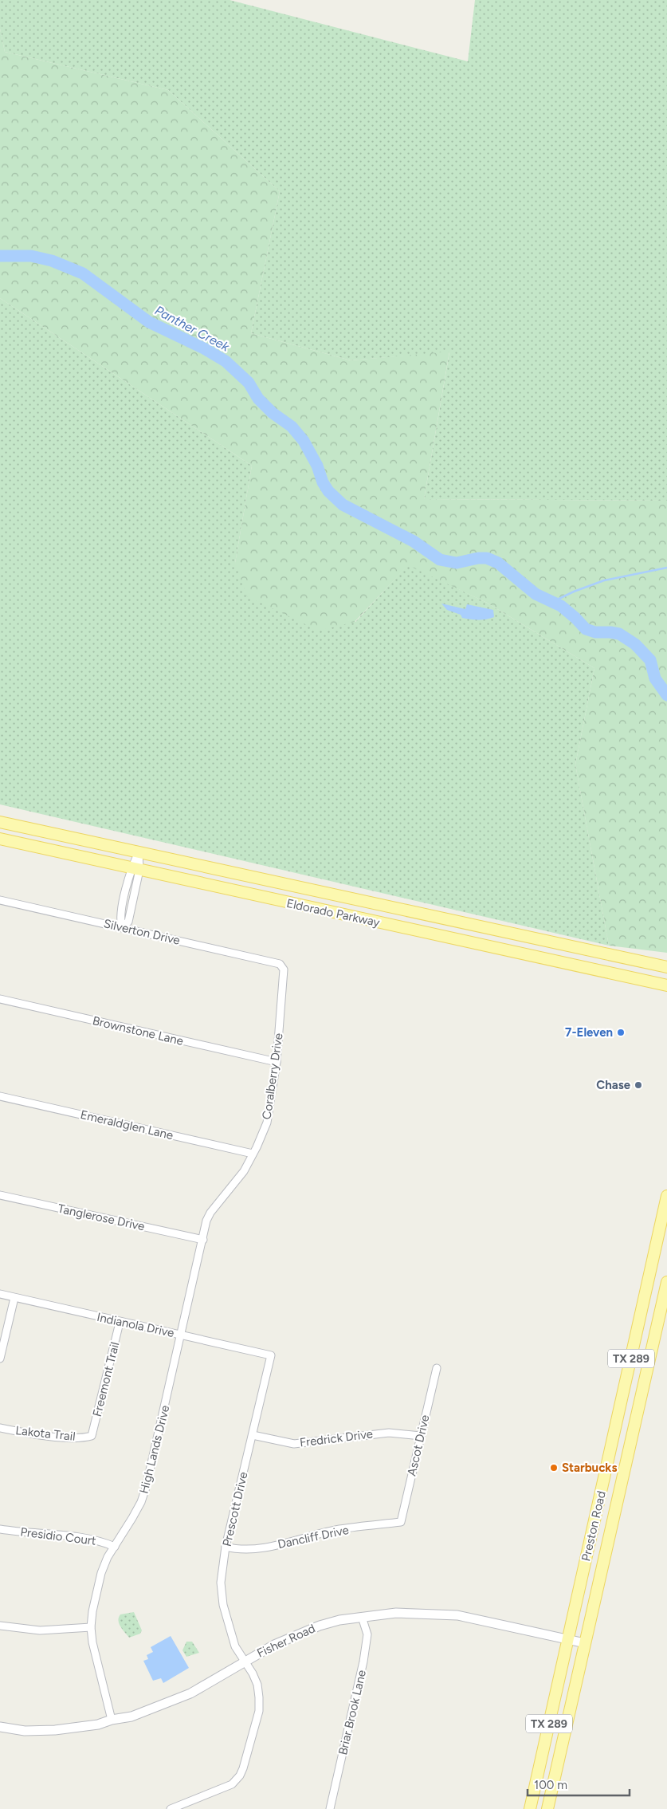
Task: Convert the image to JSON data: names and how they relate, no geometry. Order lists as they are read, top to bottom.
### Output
{
  "streets": {
    "main road": ["Eldorado Parkway", "TX 289", "Preston Road"],
    "street": [
      "Silverton Drive",
      "Brownstone Lane",
      "Coralberry Drive",
      "Emeraldglen Lane",
      "Tanglerose Drive",
      "Indianola Drive",
      "Freemont Trail",
      "Lakota Trail",
      "Fredrick Drive",
      "Ascot Drive",
      "High Lands Drive",
      "Prescott Drive",
      "Presidio Court",
      "Dancliff Drive",
      "Fisher Road",
      "Briar Brook Lane"
    ]
  },
  "crossings": [
    ["Silverton Drive", "Coralberry Drive"],
    ["Brownstone Lane", "Coralberry Drive"],
    ["Coralberry Drive", "Emeraldglen Lane"],
    ["Coralberry Drive", "Tanglerose Drive"],
    ["Coralberry Drive", "Indianola Drive"],
    ["Coralberry Drive", "High Lands Drive"],
    ["Indianola Drive", "Freemont Trail"],
    ["Indianola Drive", "High Lands Drive"],
    ["Indianola Drive", "Prescott Drive"],
    ["Freemont Trail", "Lakota Trail"],
    ["Fredrick Drive", "Ascot Drive"],
    ["Fredrick Drive", "Prescott Drive"],
    ["Ascot Drive", "Dancliff Drive"],
    ["High Lands Drive", "Presidio Court"],
    ["High Lands Drive", "Fisher Road"],
    ["Prescott Drive", "Dancliff Drive"],
    ["Prescott Drive", "Fisher Road"],
    ["Preston Road", "Fisher Road"],
    ["Fisher Road", "Briar Brook Lane"]
  ],
  "water": ["Panther Creek"],
  "places": ["7-Eleven", "Chase", "Starbucks"],
  "scale_bar": "100 m"
}
